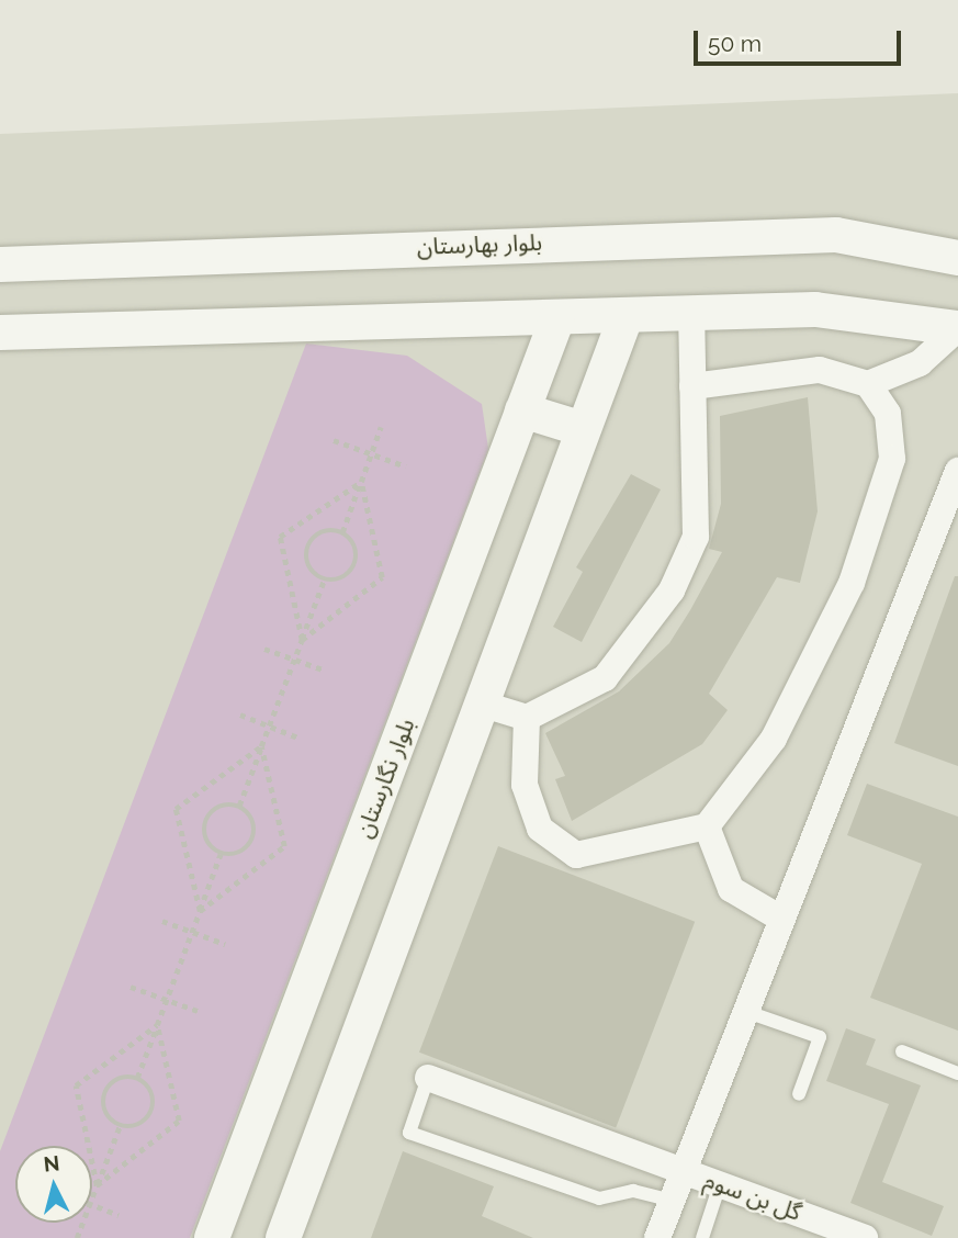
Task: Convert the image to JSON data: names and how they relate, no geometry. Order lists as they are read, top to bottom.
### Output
{
  "streets": {
    "street": ["بلوار بهارستان", "بلوار نگارستان", "گل بن سوم"]
  },
  "scale_bar": "50 m",
  "north": "top"
}
